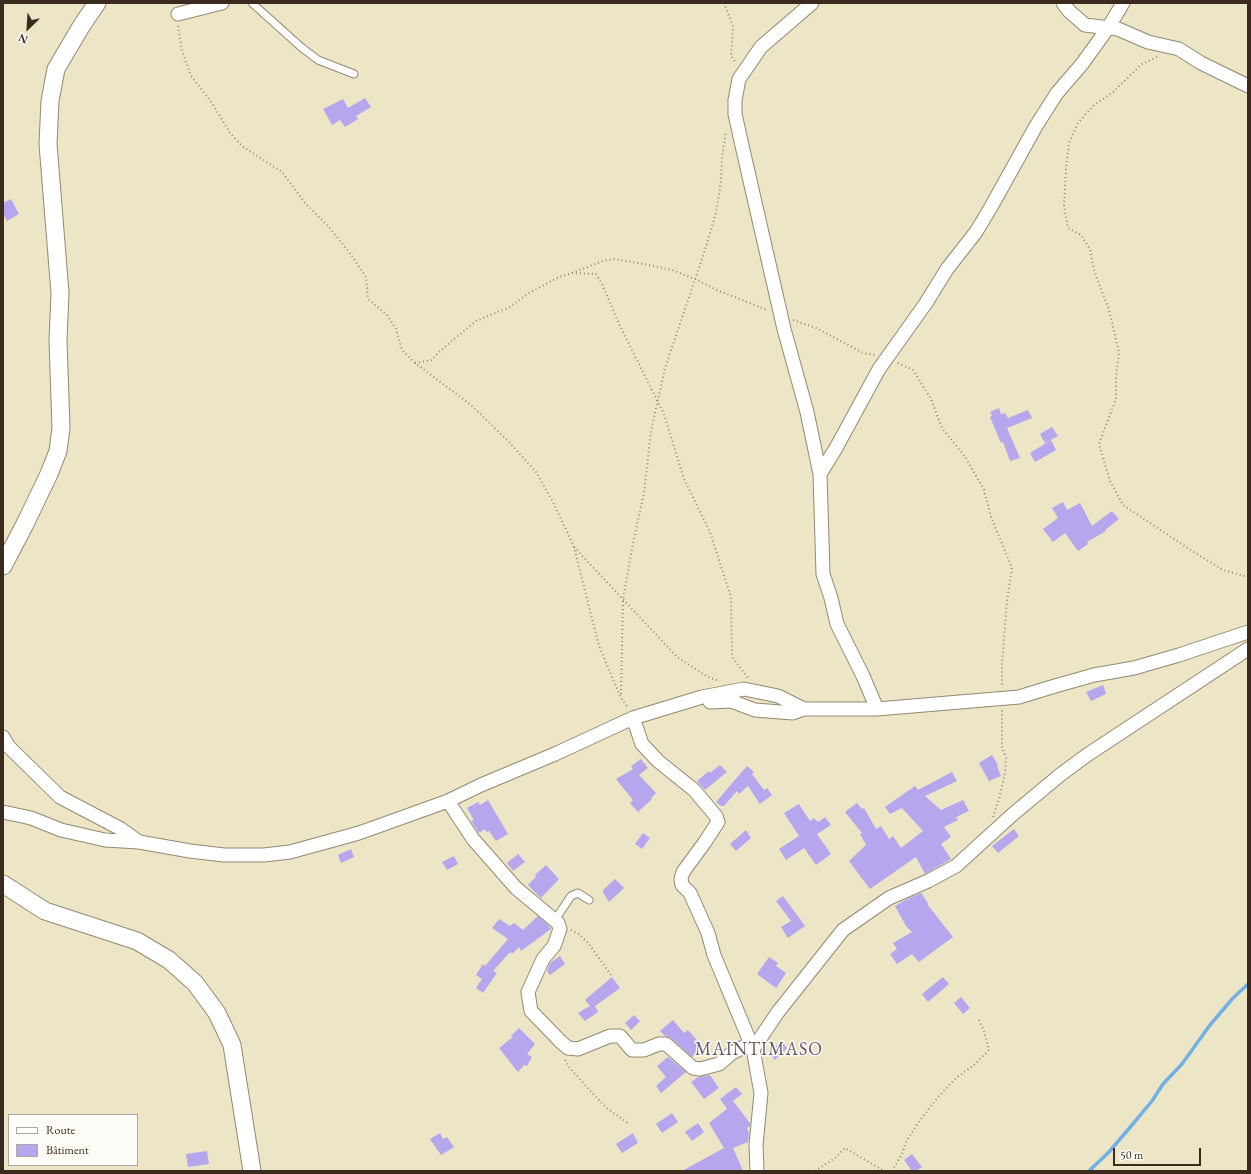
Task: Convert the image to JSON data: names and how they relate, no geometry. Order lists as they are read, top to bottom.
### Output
{
  "districts": ["MAINTIMASO"],
  "legend": ["Route", "Bâtiment"],
  "scale_bar": "50 m",
  "north": "bottom left"
}
